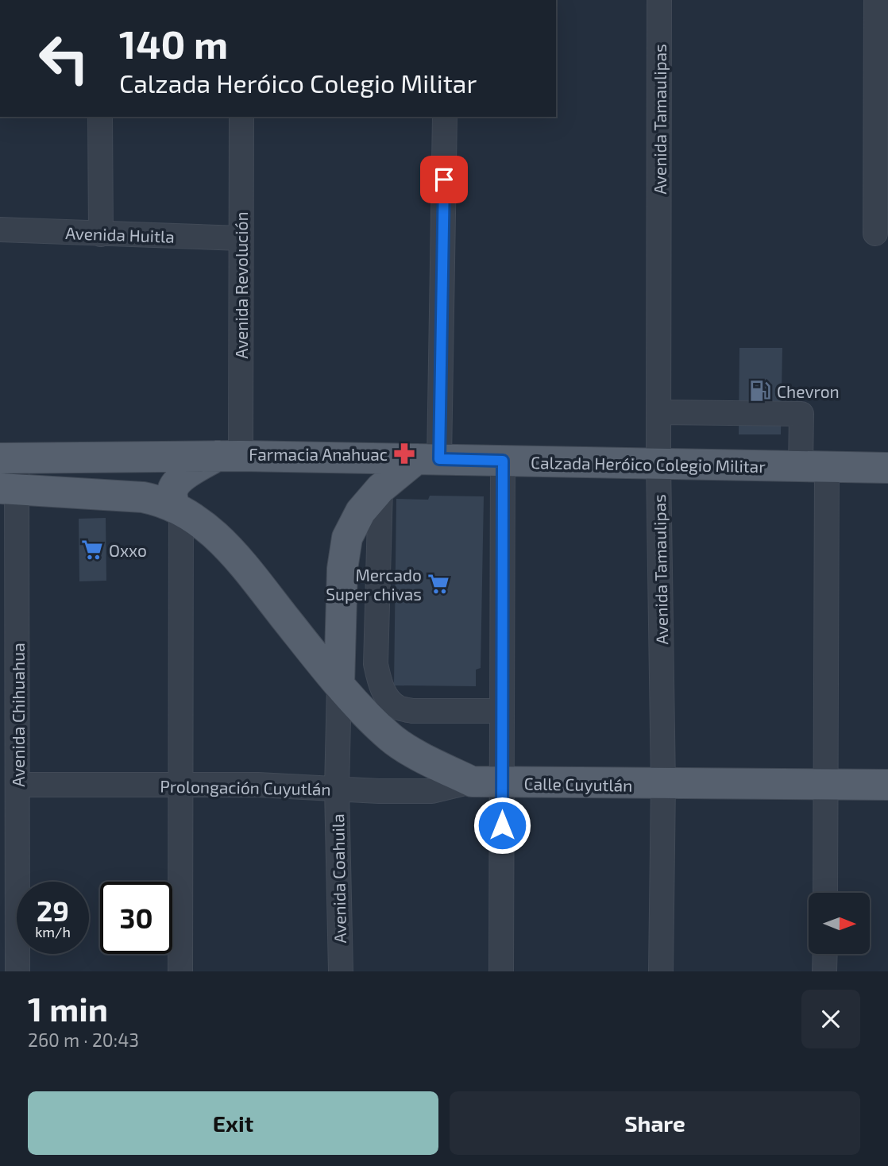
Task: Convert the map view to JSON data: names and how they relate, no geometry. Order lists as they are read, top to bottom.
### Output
{
  "streets": {
    "main road": ["Calzada Heróico Colegio Militar", "Calle Cuyutlán"],
    "street": [
      "Avenida Tamaulipas",
      "Avenida Huitla",
      "Avenida Revolución",
      "Avenida Chihuahua",
      "Prolongación Cuyutlán",
      "Avenida Coahuila"
    ]
  },
  "crossings": [
    ["Avenida Tamaulipas", "Calzada Heróico Colegio Militar"],
    ["Avenida Tamaulipas", "Calle Cuyutlán"],
    ["Avenida Huitla", "Avenida Revolución"],
    ["Avenida Revolución", "Calzada Heróico Colegio Militar"],
    ["Calzada Heróico Colegio Militar", "Avenida Chihuahua"],
    ["Avenida Chihuahua", "Calle Cuyutlán"],
    ["Avenida Chihuahua", "Prolongación Cuyutlán"],
    ["Calle Cuyutlán", "Prolongación Cuyutlán"],
    ["Calle Cuyutlán", "Avenida Coahuila"],
    ["Prolongación Cuyutlán", "Avenida Coahuila"]
  ],
  "places": {
    "fuel station": ["Chevron"],
    "pharmacy": ["Farmacia Anahuac"],
    "supermarket": ["Oxxo", "Mercado Super chivas"]
  },
  "north": "right",
  "page": {
    "turn": ["140 m", "Calzada Heróico Colegio Militar"],
    "speed": "29 km/h",
    "limit": "30",
    "heading": ["1 min", "260 m · 20:43"],
    "buttons": ["Exit", "Share"]
  }
}
